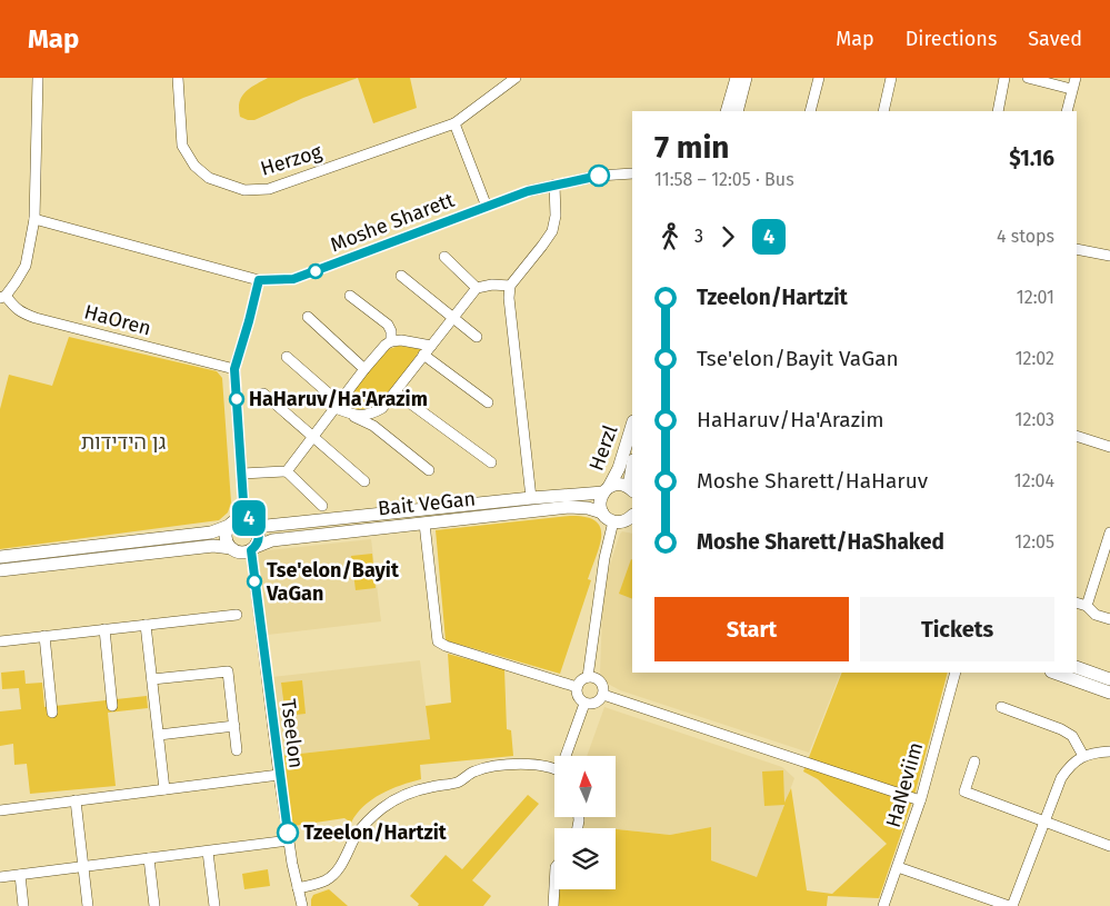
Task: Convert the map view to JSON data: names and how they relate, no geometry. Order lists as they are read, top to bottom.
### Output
{
  "streets": {
    "main road": ["Herzl", "Bait VeGan"],
    "street": [
      "Herzog",
      "Moshe Sharett",
      "HaOren",
      "Tseelon",
      "HaNeviim"
    ]
  },
  "crossings": [
    ["Herzl", "Bait VeGan"],
    ["Bait VeGan", "Tseelon"]
  ],
  "parks": ["גן הידידות"],
  "places": ["HaHaruv/Ha'Arazim", "Tse'elon/Bayit VaGan", "Tzeelon/Hartzit"],
  "lines": ["bus line 4"],
  "north": "top",
  "page": {
    "header": "Map",
    "nav": ["Map", "Directions", "Saved"],
    "on_map": "4",
    "heading": ["7 min", "11:58 – 12:05 · Bus", "$1.16"],
    "legs": ["3", "4", "4 stops"],
    "list": [
      {
        "name": "Tzeelon/Hartzit",
        "value": "12:01"
      },
      {
        "name": "Tse'elon/Bayit VaGan",
        "value": "12:02"
      },
      {
        "name": "HaHaruv/Ha'Arazim",
        "value": "12:03"
      },
      {
        "name": "Moshe Sharett/HaHaruv",
        "value": "12:04"
      },
      {
        "name": "Moshe Sharett/HaShaked",
        "value": "12:05"
      }
    ],
    "buttons": ["Start", "Tickets"]
  }
}
